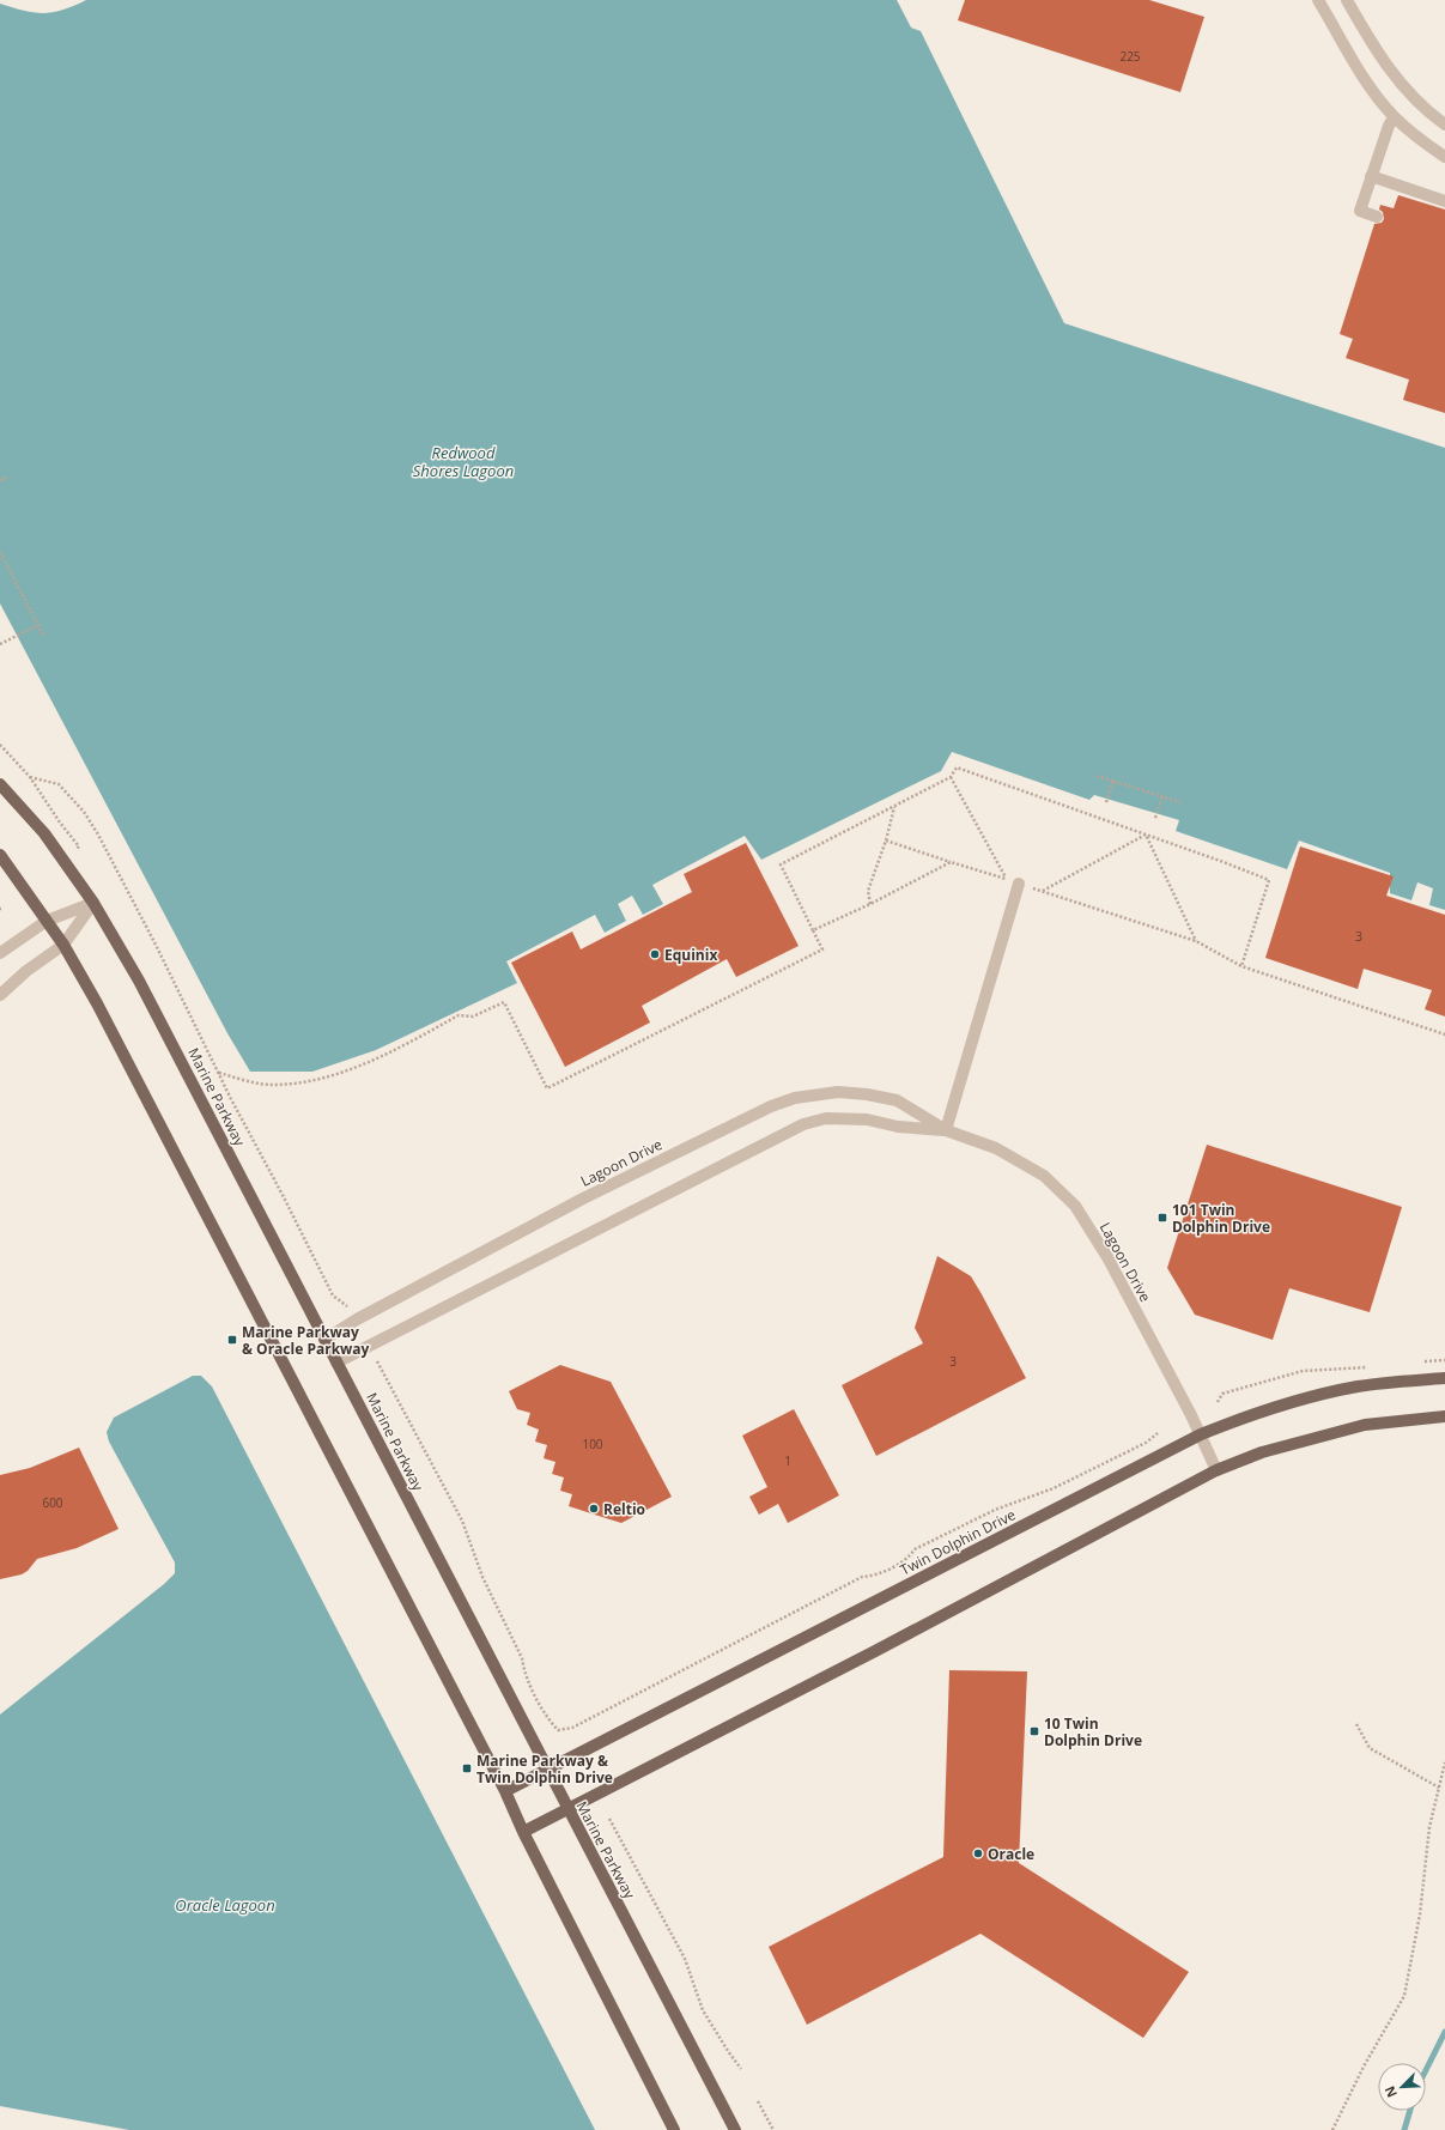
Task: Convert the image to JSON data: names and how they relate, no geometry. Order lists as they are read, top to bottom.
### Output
{
  "streets": {
    "main road": ["Marine Parkway", "Twin Dolphin Drive"],
    "street": ["Lagoon Drive"]
  },
  "crossings": [
    ["Marine Parkway", "Lagoon Drive"],
    ["Marine Parkway", "Twin Dolphin Drive"],
    ["Lagoon Drive", "Twin Dolphin Drive"]
  ],
  "water": ["Redwood Shores Lagoon", "Oracle Lagoon"],
  "places": {
    "other": ["Equinix", "Reltio", "Oracle"],
    "transit": [
      "101 Twin Dolphin Drive",
      "Marine Parkway & Oracle Parkway",
      "10 Twin Dolphin Drive",
      "Marine Parkway & Twin Dolphin Drive"
    ]
  },
  "house_numbers": [
    "225",
    "3",
    "3",
    "100",
    "1",
    "600"
  ],
  "north": "bottom left"
}
